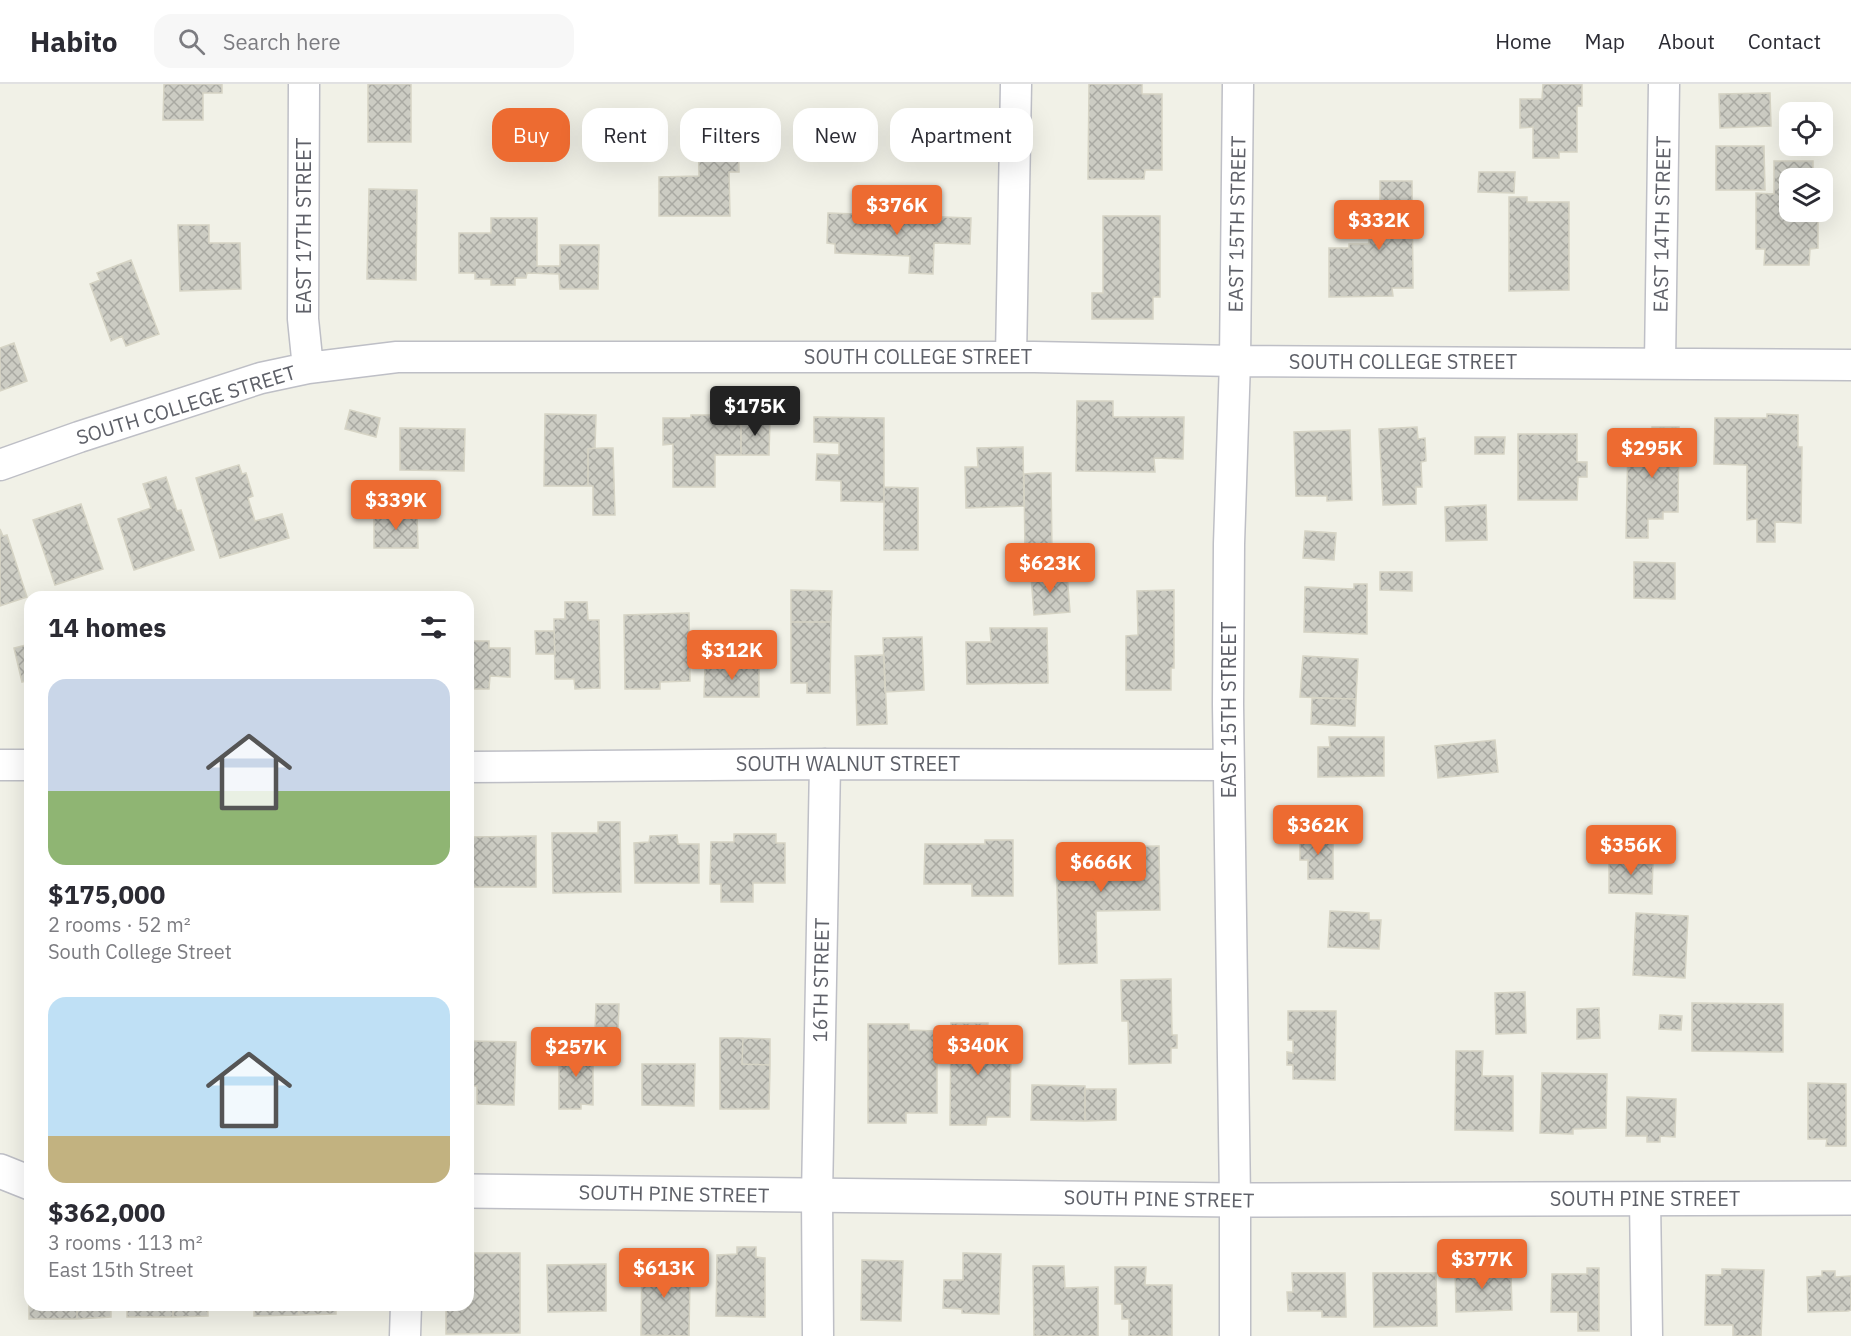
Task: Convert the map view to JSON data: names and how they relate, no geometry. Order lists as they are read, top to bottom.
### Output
{
  "streets": {
    "street": [
      "EAST 15TH STREET",
      "EAST 14TH STREET",
      "EAST 17TH STREET",
      "SOUTH COLLEGE STREET",
      "SOUTH WALNUT STREET",
      "16TH STREET",
      "SOUTH PINE STREET"
    ]
  },
  "crossings": [
    ["EAST 15TH STREET", "SOUTH COLLEGE STREET"],
    ["EAST 15TH STREET", "SOUTH WALNUT STREET"],
    ["EAST 15TH STREET", "SOUTH PINE STREET"],
    ["EAST 14TH STREET", "SOUTH COLLEGE STREET"],
    ["EAST 17TH STREET", "SOUTH COLLEGE STREET"],
    ["SOUTH WALNUT STREET", "16TH STREET"],
    ["16TH STREET", "SOUTH PINE STREET"]
  ],
  "page": {
    "header": "Habito",
    "search": "Search here",
    "nav": [
      "Home",
      "Map",
      "About",
      "Contact"
    ],
    "chip": [
      "Buy",
      "Rent",
      "Filters",
      "New",
      "Apartment"
    ],
    "price": [
      "$376K",
      "$332K",
      "$175K",
      "$295K",
      "$339K",
      "$623K",
      "$312K",
      "$362K",
      "$356K",
      "$666K",
      "$340K",
      "$257K",
      "$377K",
      "$613K"
    ],
    "heading": "14 homes",
    "list": [
      {
        "name": "$175,000",
        "note": "2 rooms · 52 m² · South College Street"
      },
      {
        "name": "$362,000",
        "note": "3 rooms · 113 m² · East 15th Street"
      }
    ]
  }
}
